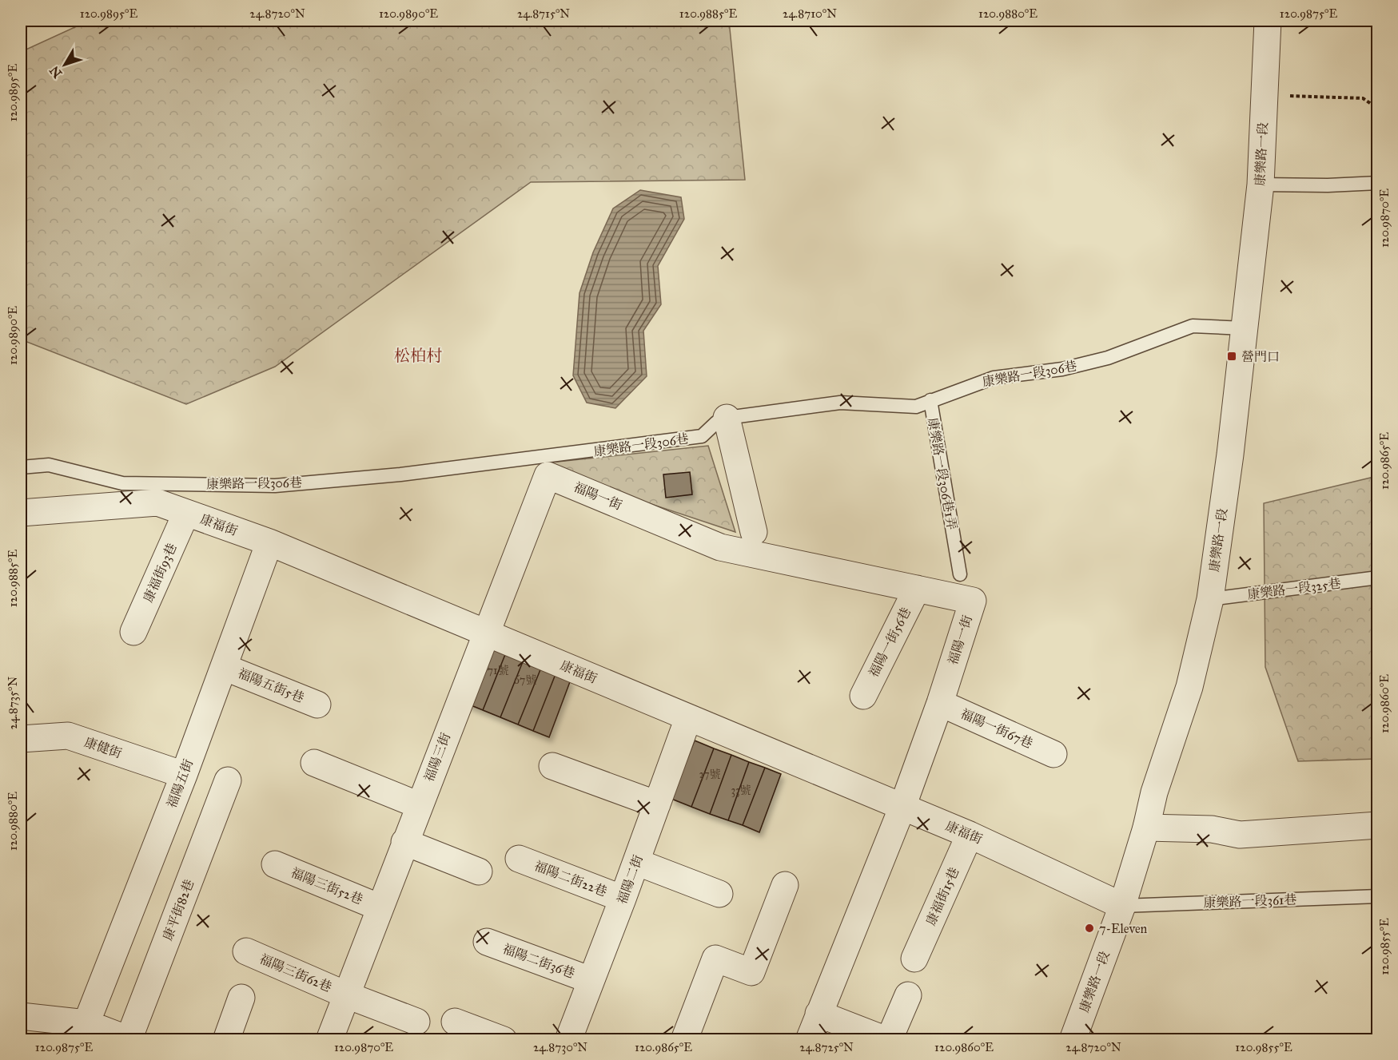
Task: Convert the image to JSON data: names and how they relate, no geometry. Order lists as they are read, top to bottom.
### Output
{
  "streets": {
    "street": [
      "康樂路一段",
      "福陽一街",
      "康福街",
      "康福街93巷",
      "福陽一街56巷",
      "福陽五街5巷",
      "福陽一街67巷",
      "康健街",
      "福陽三街",
      "福陽五街",
      "福陽二街22巷",
      "福陽二街",
      "福陽三街52巷",
      "康福街15巷",
      "康平街82巷",
      "福陽二街36巷",
      "福陽三街62巷"
    ],
    "lane": [
      "康樂路一段306巷",
      "康樂路一段306巷1弄",
      "康樂路一段325巷",
      "康樂路一段361巷"
    ]
  },
  "crossings": [
    ["康樂路一段", "康樂路一段306巷"],
    ["康樂路一段", "康福街"],
    ["康樂路一段", "康樂路一段325巷"],
    ["康樂路一段", "康樂路一段361巷"],
    ["康樂路一段306巷", "康樂路一段306巷1弄"],
    ["福陽一街", "康福街"],
    ["福陽一街", "福陽一街56巷"],
    ["福陽一街", "福陽一街67巷"],
    ["福陽一街", "福陽三街"],
    ["康福街", "康福街93巷"],
    ["康福街", "福陽三街"],
    ["康福街", "福陽五街"],
    ["康福街", "福陽二街"],
    ["康福街", "康福街15巷"],
    ["康福街", "康樂路一段361巷"],
    ["福陽五街5巷", "福陽五街"],
    ["康健街", "福陽五街"],
    ["福陽三街", "福陽三街52巷"],
    ["福陽三街", "福陽三街62巷"],
    ["福陽二街22巷", "福陽二街"],
    ["福陽二街", "福陽二街36巷"]
  ],
  "districts": ["松柏村"],
  "places": {
    "transit": ["營門口"],
    "other": ["7-Eleven"]
  },
  "house_numbers": [
    "71號",
    "67號",
    "37號",
    "33號"
  ],
  "north": "bottom left",
  "coordinates": [
    "120.9895°E",
    "24.8720°N",
    "120.9890°E",
    "24.8715°N",
    "120.9885°E",
    "24.8710°N",
    "120.9880°E",
    "120.9875°E",
    "120.9870°E",
    "120.9865°E",
    "24.8735°N",
    "120.9860°E",
    "120.9855°E",
    "24.8730°N",
    "24.8725°N"
  ]
}
